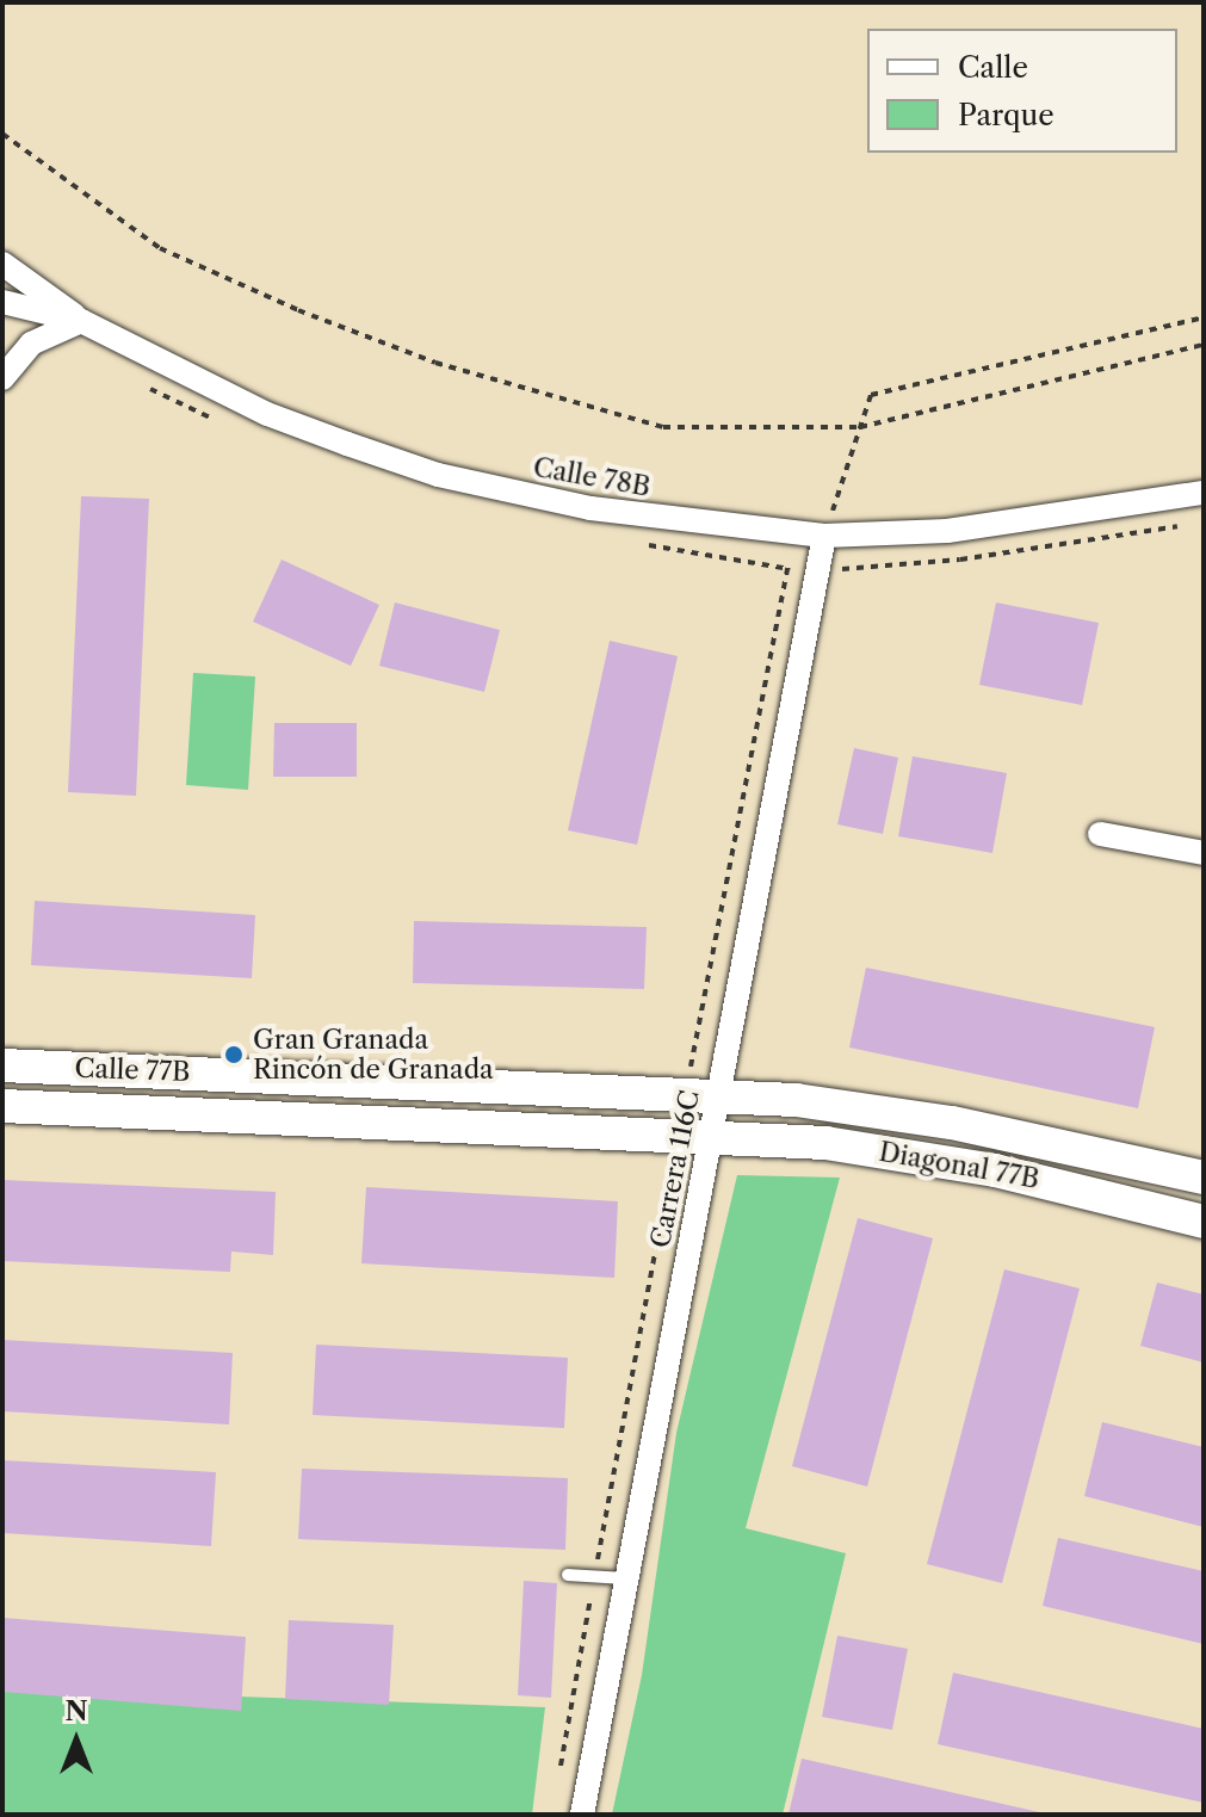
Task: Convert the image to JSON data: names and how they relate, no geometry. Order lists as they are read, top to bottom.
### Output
{
  "streets": {
    "street": [
      "Calle 78B",
      "Calle 77B",
      "Diagonal 77B",
      "Carrera 116C"
    ]
  },
  "crossings": [
    ["Calle 78B", "Carrera 116C"],
    ["Calle 77B", "Diagonal 77B"],
    ["Calle 77B", "Carrera 116C"],
    ["Diagonal 77B", "Carrera 116C"]
  ],
  "places": ["Gran Granada Rincón de Granada"],
  "legend": ["Calle", "Parque"],
  "north": "top"
}
